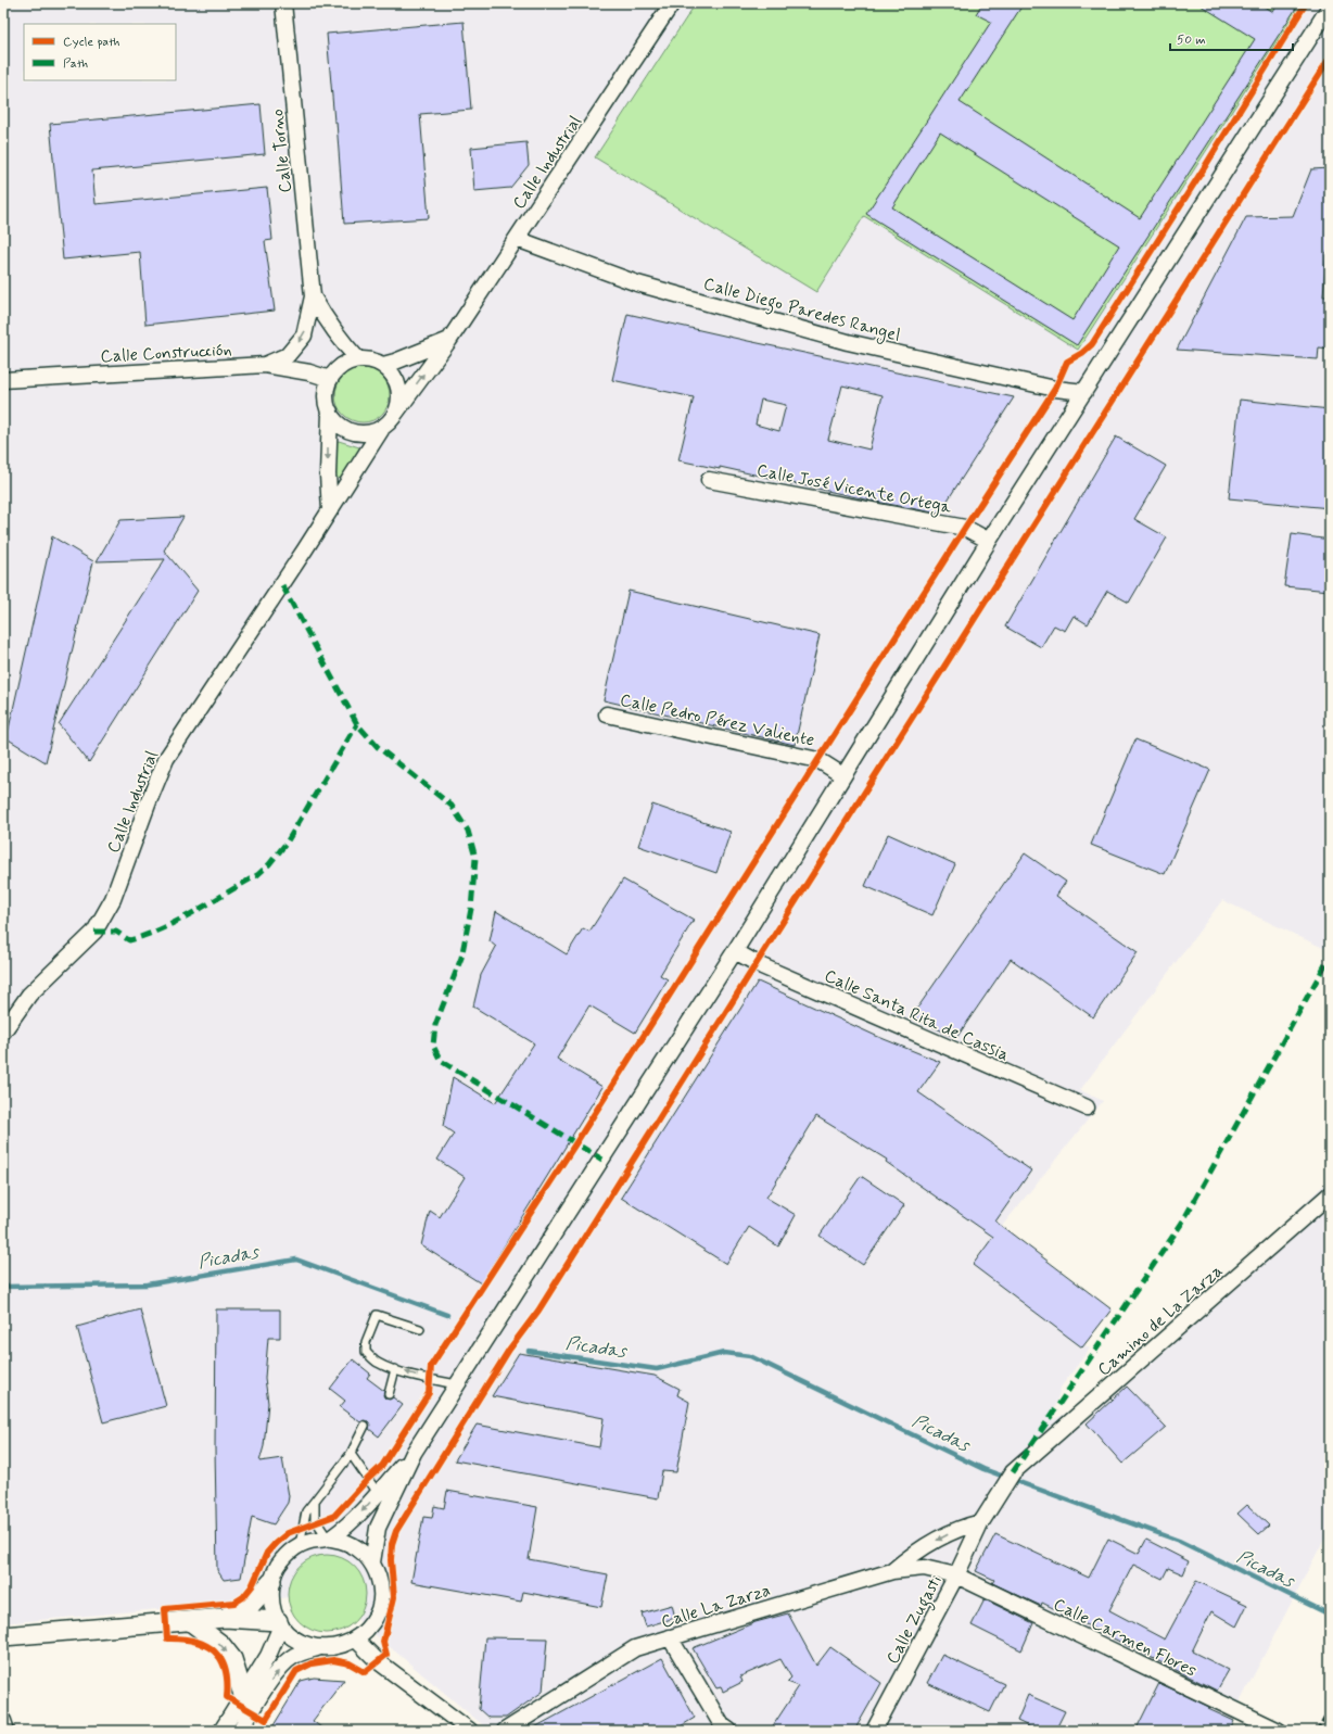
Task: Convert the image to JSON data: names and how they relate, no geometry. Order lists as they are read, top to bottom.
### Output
{
  "streets": {
    "street": [
      "Calle Torno",
      "Calle Industrial",
      "Calle Diego Paredes Rangel",
      "Calle Construcción",
      "Calle José Vicente Ortega",
      "Calle Pedro Pérez Valiente",
      "Calle Santa Rita de Cassia",
      "Camino de La Zarza",
      "Calle La Zarza",
      "Calle Zugasti",
      "Calle Carmen Flores"
    ]
  },
  "crossings": [
    ["Calle Torno", "Calle Industrial"],
    ["Calle Torno", "Calle Construcción"],
    ["Calle Industrial", "Calle Diego Paredes Rangel"],
    ["Calle Industrial", "Calle Construcción"],
    ["Camino de La Zarza", "Calle Zugasti"],
    ["Calle La Zarza", "Calle Zugasti"],
    ["Calle La Zarza", "Calle Carmen Flores"],
    ["Calle Zugasti", "Calle Carmen Flores"]
  ],
  "water": ["Picadas"],
  "legend": ["Cycle path", "Path"],
  "scale_bar": "50 m"
}
